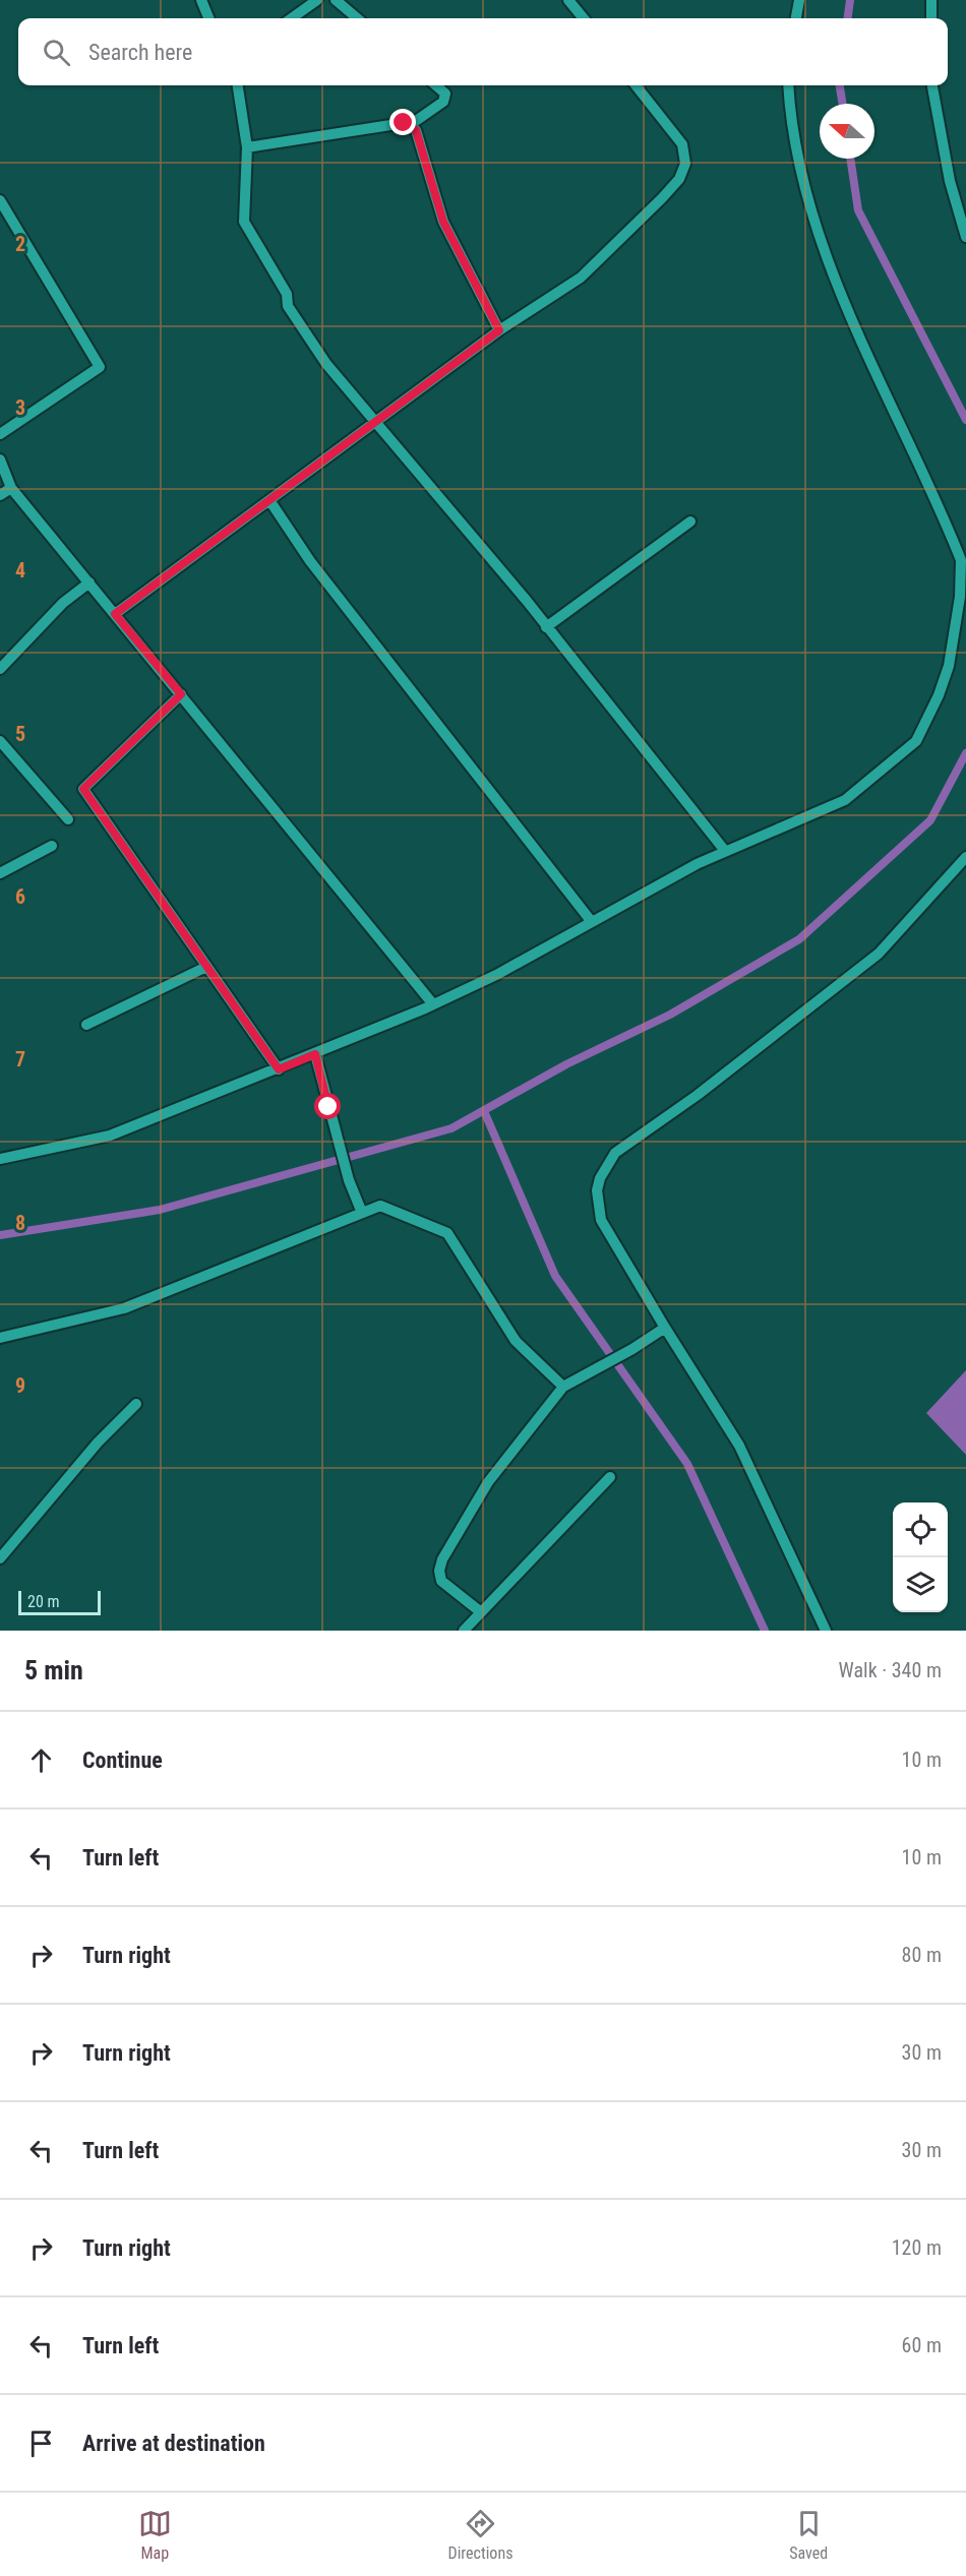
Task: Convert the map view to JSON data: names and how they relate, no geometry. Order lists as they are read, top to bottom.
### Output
{
  "scale_bar": "20 m",
  "north": "left",
  "page": {
    "search": "Search here",
    "scale": "20 m",
    "heading": ["5 min", "Walk · 340 m"],
    "list": [
      ["Continue", "10 m"],
      ["Turn left", "10 m"],
      ["Turn right", "80 m"],
      ["Turn right", "30 m"],
      ["Turn left", "30 m"],
      ["Turn right", "120 m"],
      ["Turn left", "60 m"],
      "Arrive at destination"
    ],
    "nav": ["Map", "Directions", "Saved"]
  },
  "grid": {
    "rows": [
      "2",
      "3",
      "4",
      "5",
      "6",
      "7",
      "8",
      "9"
    ]
  }
}
